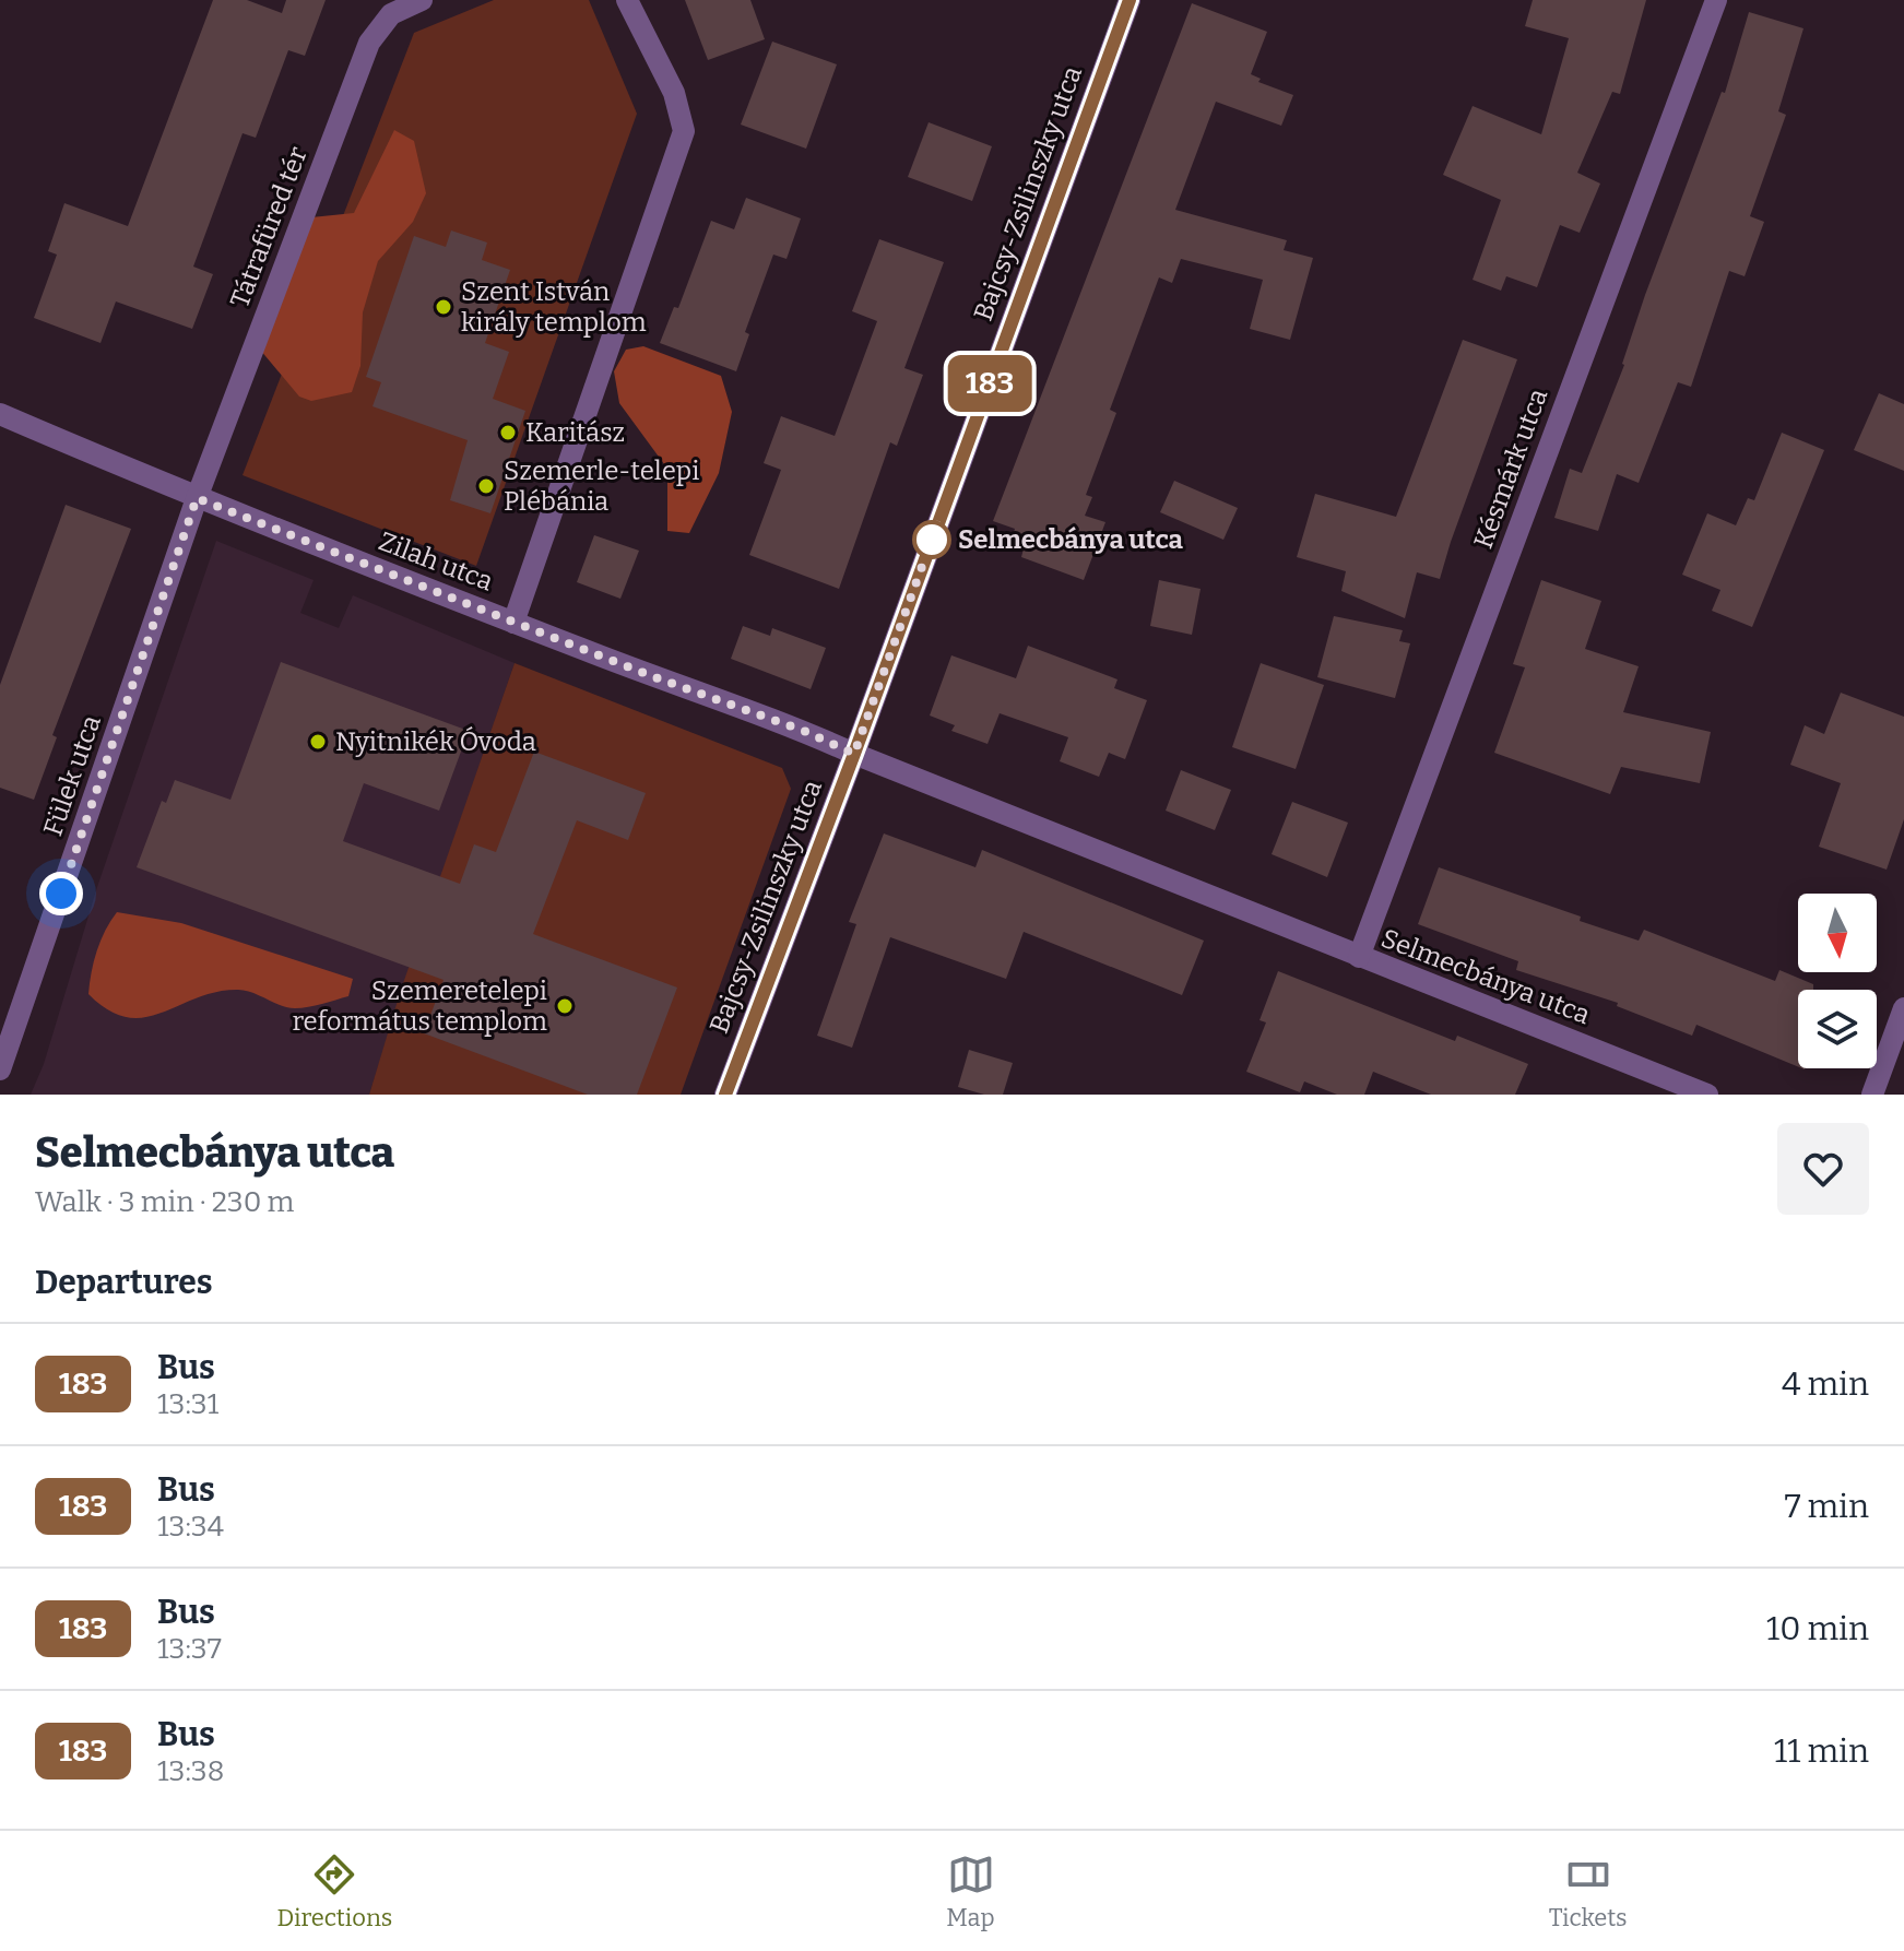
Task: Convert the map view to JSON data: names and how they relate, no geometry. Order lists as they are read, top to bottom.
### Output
{
  "streets": {
    "street": [
      "Bajcsy-Zsilinszky utca",
      "Tátrafüred tér",
      "Késmárk utca",
      "Zilah utca",
      "Fülek utca",
      "Selmecbánya utca"
    ]
  },
  "crossings": [
    ["Bajcsy-Zsilinszky utca", "Zilah utca"],
    ["Bajcsy-Zsilinszky utca", "Selmecbánya utca"],
    ["Tátrafüred tér", "Zilah utca"],
    ["Tátrafüred tér", "Fülek utca"],
    ["Késmárk utca", "Selmecbánya utca"],
    ["Zilah utca", "Fülek utca"],
    ["Zilah utca", "Selmecbánya utca"]
  ],
  "places": [
    "Szent István király templom",
    "Karitász",
    "Szemerle-telepi Plébánia",
    "Selmecbánya utca",
    "Nyitnikék Óvoda",
    "Szemeretelepi református templom"
  ],
  "lines": ["bus line 183"],
  "north": "bottom",
  "page": {
    "on_map": "183",
    "heading": [
      ["Selmecbánya utca", "Walk · 3 min · 230 m"],
      "Departures"
    ],
    "list": [
      {
        "mark": "183",
        "name": "Bus",
        "note": "13:31",
        "value": "4 min"
      },
      {
        "mark": "183",
        "name": "Bus",
        "note": "13:34",
        "value": "7 min"
      },
      {
        "mark": "183",
        "name": "Bus",
        "note": "13:37",
        "value": "10 min"
      },
      {
        "mark": "183",
        "name": "Bus",
        "note": "13:38",
        "value": "11 min"
      }
    ],
    "tabs": ["Directions", "Map", "Tickets"]
  }
}
